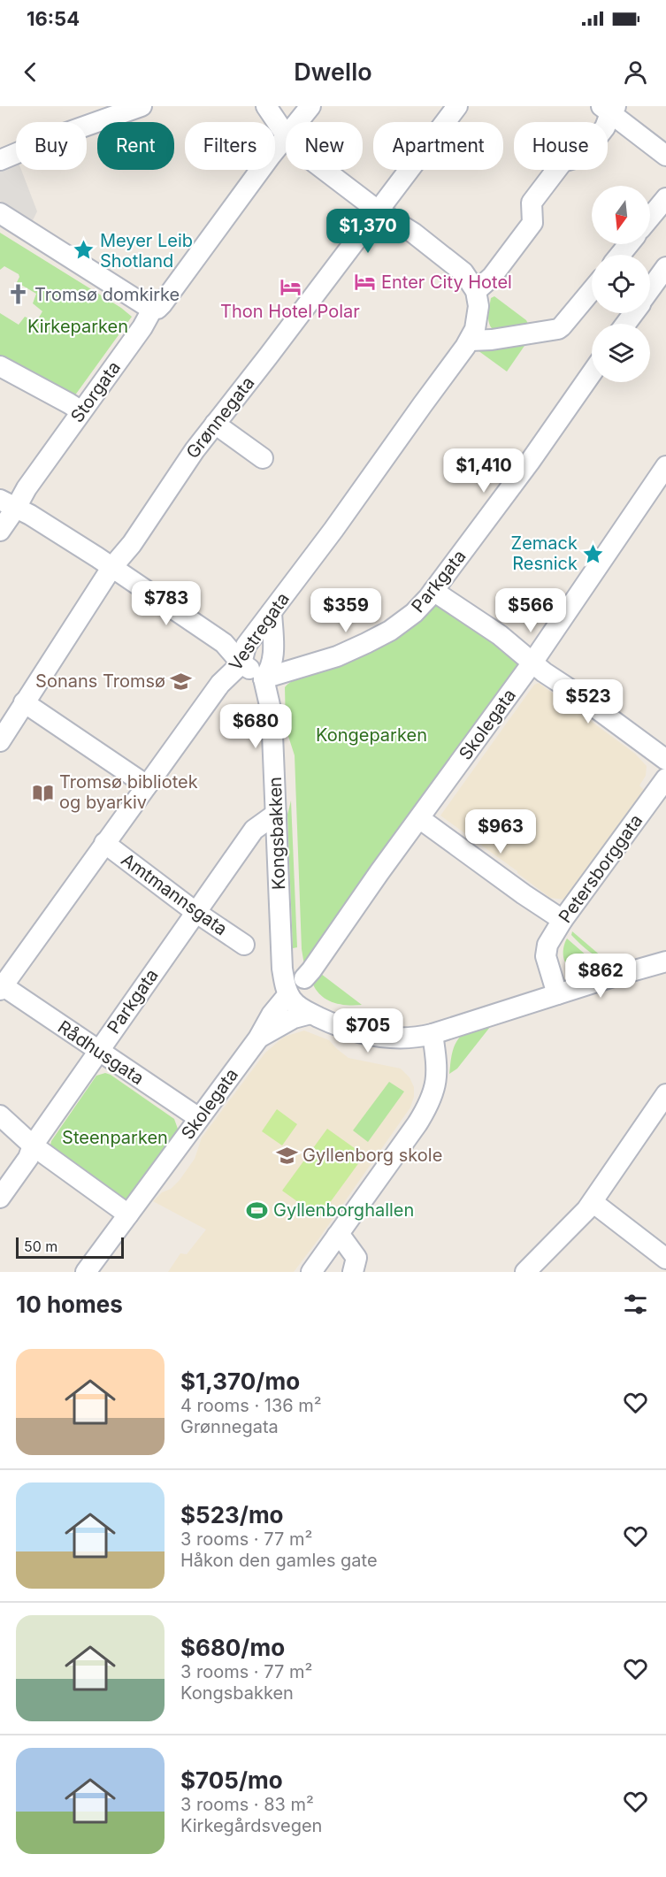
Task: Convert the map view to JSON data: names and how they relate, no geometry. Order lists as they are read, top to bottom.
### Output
{
  "streets": {
    "street": [
      "Storgata",
      "Grønnegata",
      "Parkgata",
      "Vestregata",
      "Skolegata",
      "Kongsbakken",
      "Petersborggata",
      "Amtmannsgata",
      "Rådhusgata"
    ]
  },
  "crossings": [
    ["Parkgata", "Kongsbakken"],
    ["Parkgata", "Amtmannsgata"],
    ["Parkgata", "Rådhusgata"],
    ["Vestregata", "Amtmannsgata"],
    ["Vestregata", "Rådhusgata"],
    ["Skolegata", "Kongsbakken"],
    ["Skolegata", "Rådhusgata"]
  ],
  "parks": ["Kirkeparken", "Kongeparken", "Steenparken"],
  "places": {
    "place": ["Meyer Leib Shotland", "Zemack Resnick"],
    "hotel": ["Enter City Hotel", "Thon Hotel Polar"],
    "church": ["Tromsø domkirke"],
    "school or university": ["Sonans Tromsø", "Gyllenborg skole"],
    "library": ["Tromsø bibliotek og byarkiv"],
    "sports": ["Gyllenborghallen"]
  },
  "scale_bar": "50 m",
  "north": "bottom",
  "page": {
    "status": "16:54",
    "header": "Dwello",
    "chip": [
      "Buy",
      "Rent",
      "Filters",
      "New",
      "Apartment",
      "House"
    ],
    "price": [
      "$1,370",
      "$1,410",
      "$783",
      "$359",
      "$566",
      "$523",
      "$680",
      "$963",
      "$862",
      "$705"
    ],
    "scale": "50 m",
    "heading": "10 homes",
    "list": [
      {
        "name": "$1,370/mo",
        "note": "4 rooms · 136 m² · Grønnegata"
      },
      {
        "name": "$523/mo",
        "note": "3 rooms · 77 m² · Håkon den gamles gate"
      },
      {
        "name": "$680/mo",
        "note": "3 rooms · 77 m² · Kongsbakken"
      },
      {
        "name": "$705/mo",
        "note": "3 rooms · 83 m² · Kirkegårdsvegen"
      }
    ]
  }
}
